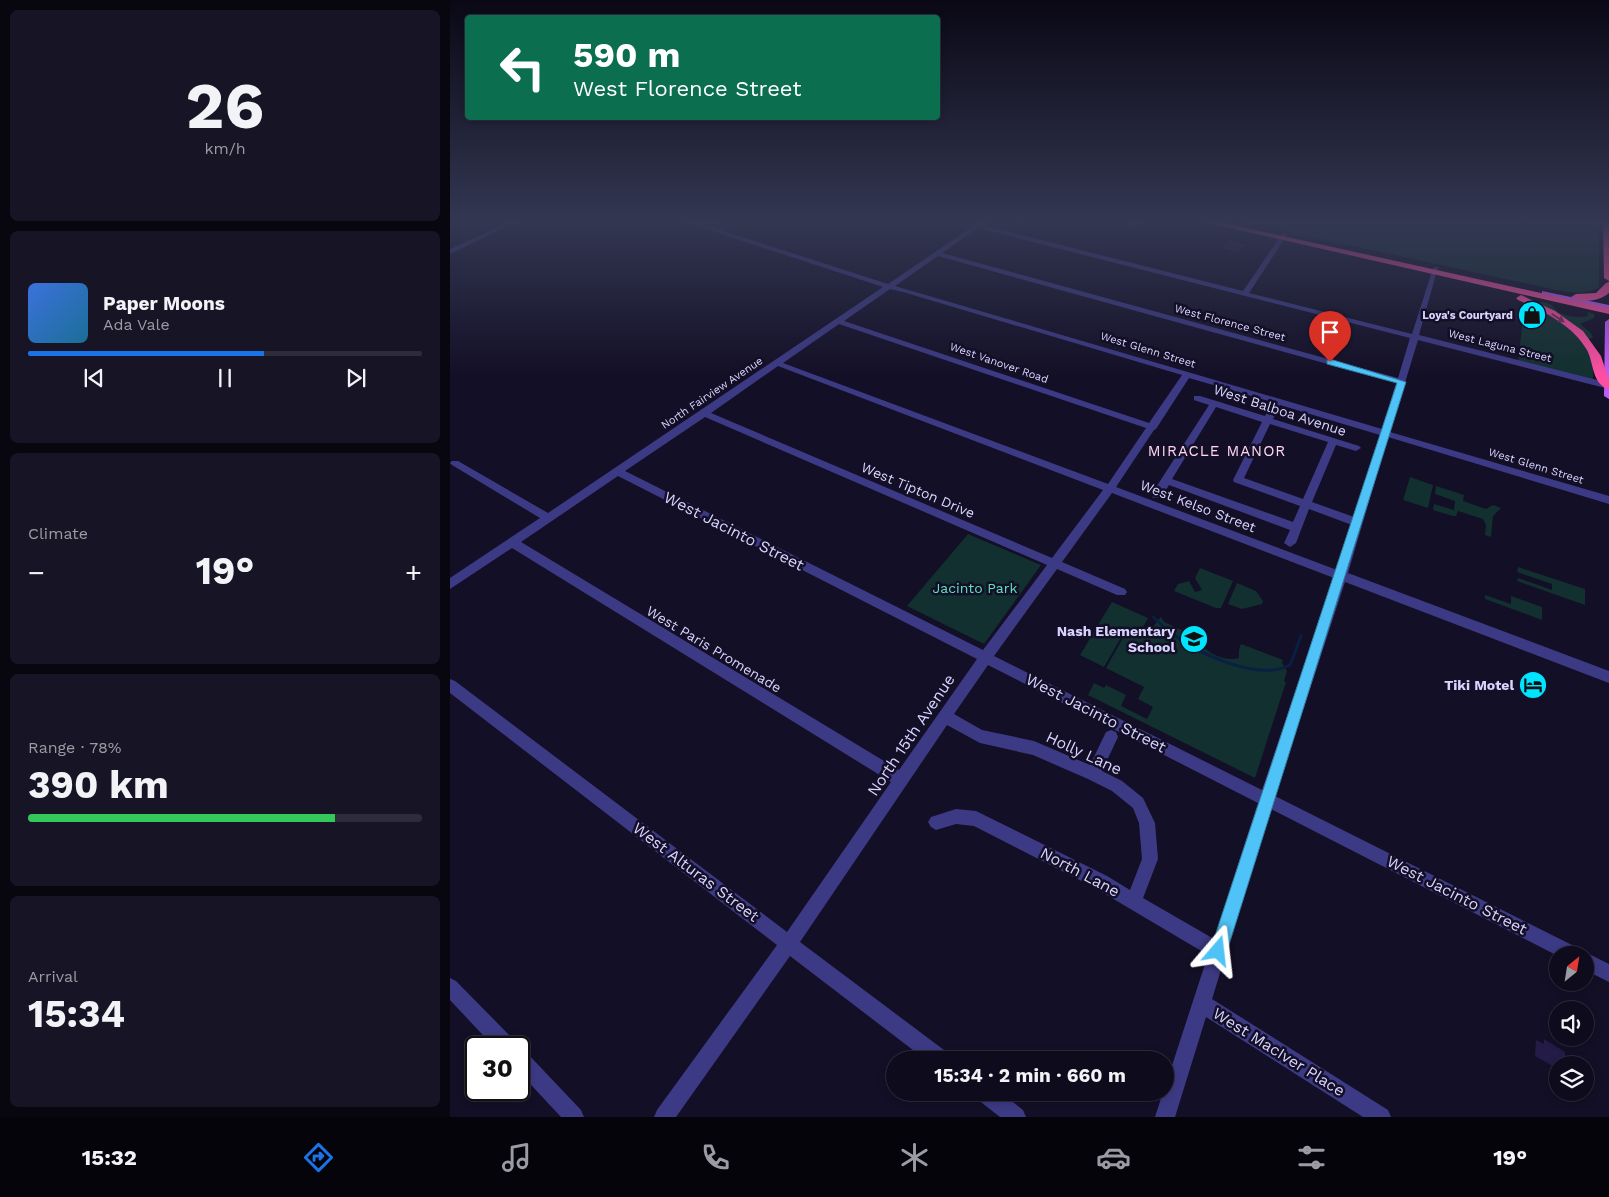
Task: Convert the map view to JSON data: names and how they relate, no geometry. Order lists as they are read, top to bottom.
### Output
{
  "streets": {
    "street": [
      "West Florence Street",
      "West Laguna Street",
      "West Glenn Street",
      "West Vanover Road",
      "North Fairview Avenue",
      "West Balboa Avenue",
      "West Tipton Drive",
      "West Kelso Street",
      "West Jacinto Street",
      "West Paris Promenade",
      "North 15th Avenue",
      "Holly Lane",
      "West Alturas Street",
      "North Lane",
      "West MacIver Place"
    ]
  },
  "crossings": [
    ["West Glenn Street", "North Fairview Avenue"],
    ["West Glenn Street", "North 15th Avenue"],
    ["West Vanover Road", "North Fairview Avenue"],
    ["West Vanover Road", "North 15th Avenue"],
    ["North Fairview Avenue", "West Tipton Drive"],
    ["North Fairview Avenue", "West Kelso Street"],
    ["North Fairview Avenue", "West Jacinto Street"],
    ["North Fairview Avenue", "West Paris Promenade"],
    ["West Tipton Drive", "North 15th Avenue"],
    ["West Kelso Street", "North 15th Avenue"],
    ["West Jacinto Street", "North 15th Avenue"],
    ["West Paris Promenade", "North 15th Avenue"],
    ["North 15th Avenue", "Holly Lane"],
    ["North 15th Avenue", "West Alturas Street"],
    ["Holly Lane", "North Lane"]
  ],
  "districts": ["MIRACLE MANOR"],
  "parks": ["Jacinto Park"],
  "places": {
    "shop": ["Loya's Courtyard"],
    "school or university": ["Nash Elementary School"],
    "hotel": ["Tiki Motel"]
  },
  "north": "top right",
  "page": {
    "tile": [
      ["26", "km/h"],
      "Climate",
      ["Range · 78%", "390 km"],
      ["Arrival", "15:34"]
    ],
    "turn": ["590 m", "West Florence Street"],
    "song": ["Paper Moons", "Ada Vale"],
    "heat": ["−", "19°", "+"],
    "limit": "30",
    "trip": "15:34 · 2 min · 660 m",
    "tabs": ["15:32", "19°"]
  }
}
